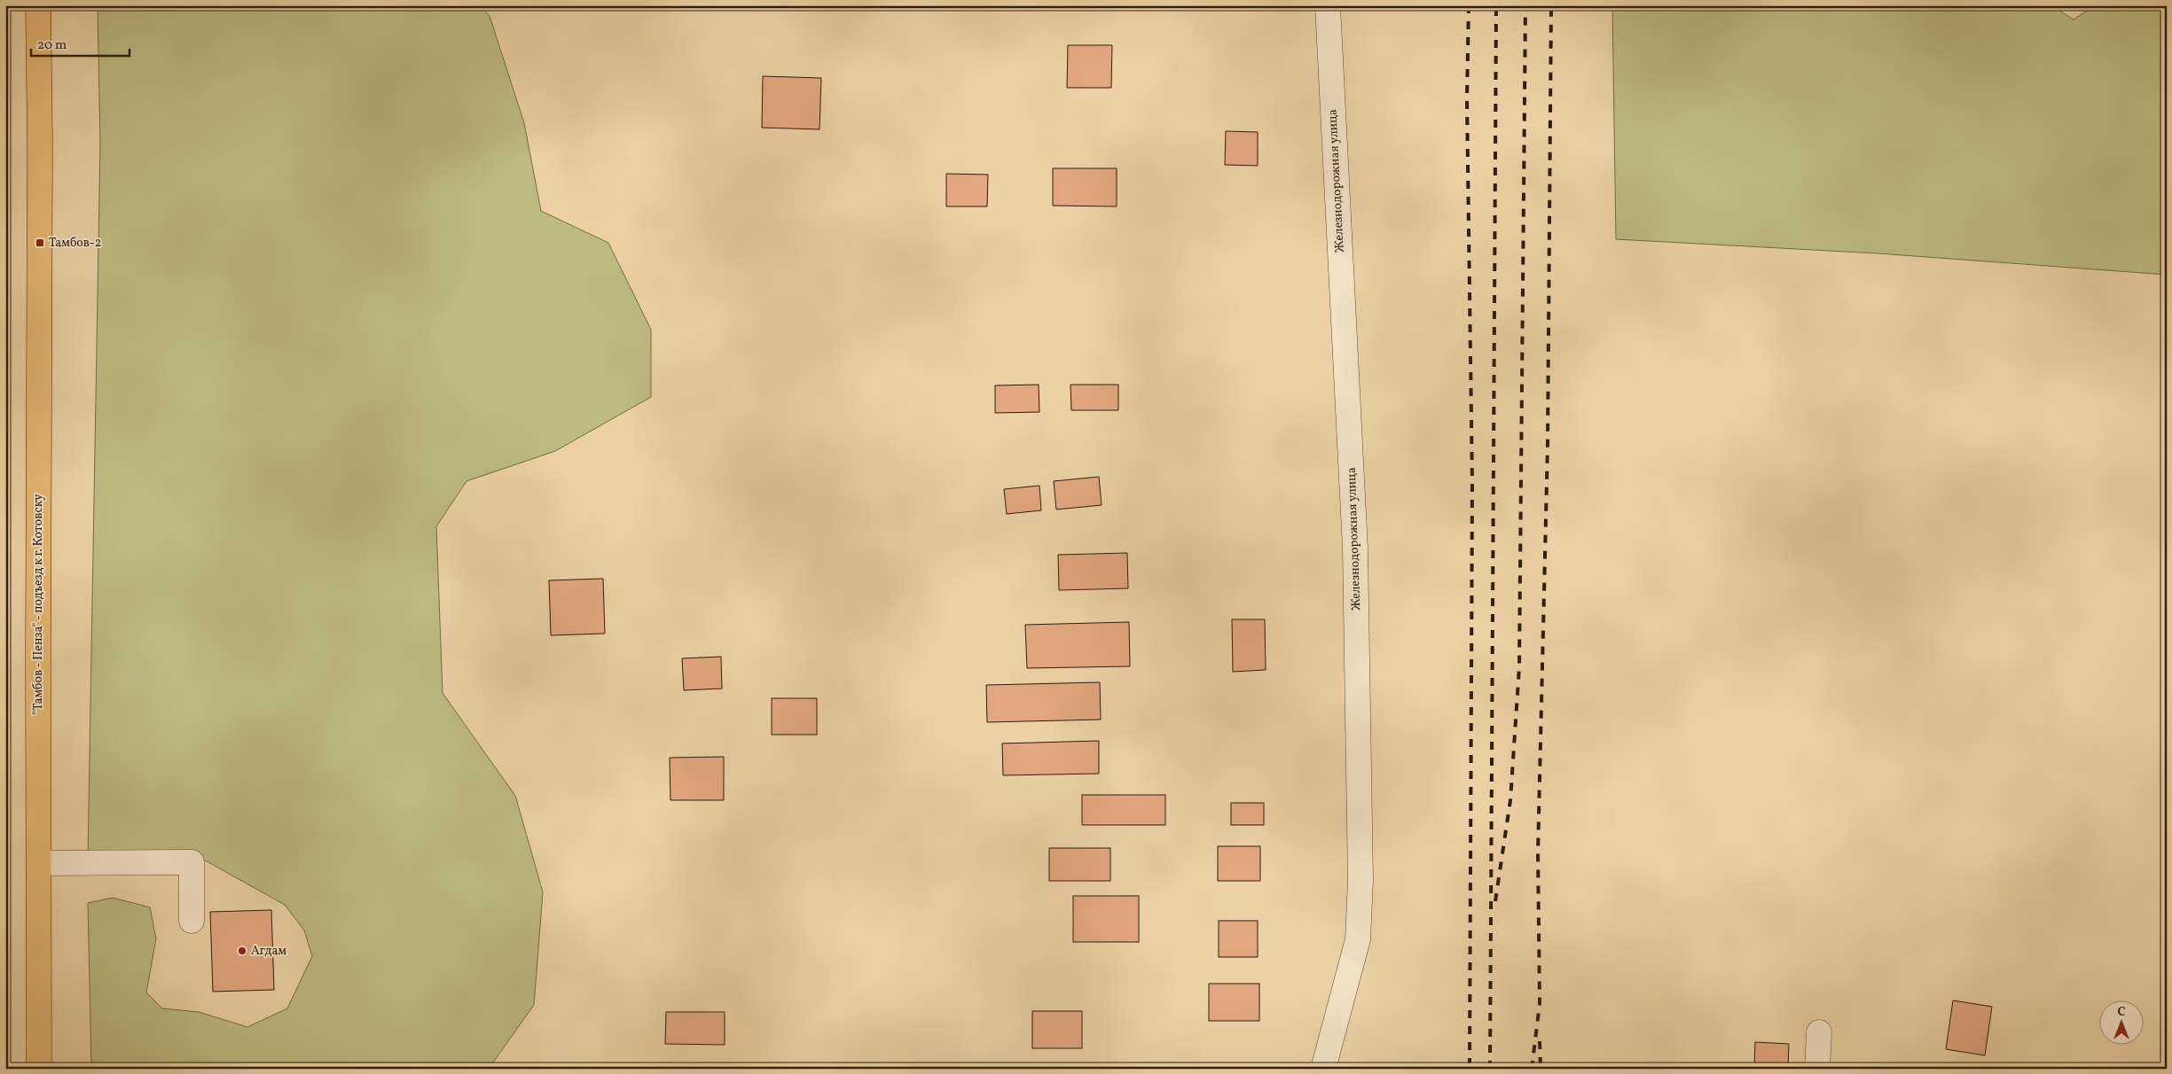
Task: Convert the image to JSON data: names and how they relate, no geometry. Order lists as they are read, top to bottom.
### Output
{
  "streets": {
    "main road": ["\"Тамбов - Пенза\" - подъезд к г. Котовску"],
    "street": ["Железнодорожная улица"]
  },
  "places": {
    "transit": ["Тамбов-2"],
    "other": ["Агдам"]
  },
  "scale_bar": "20 m",
  "north": "top"
}
